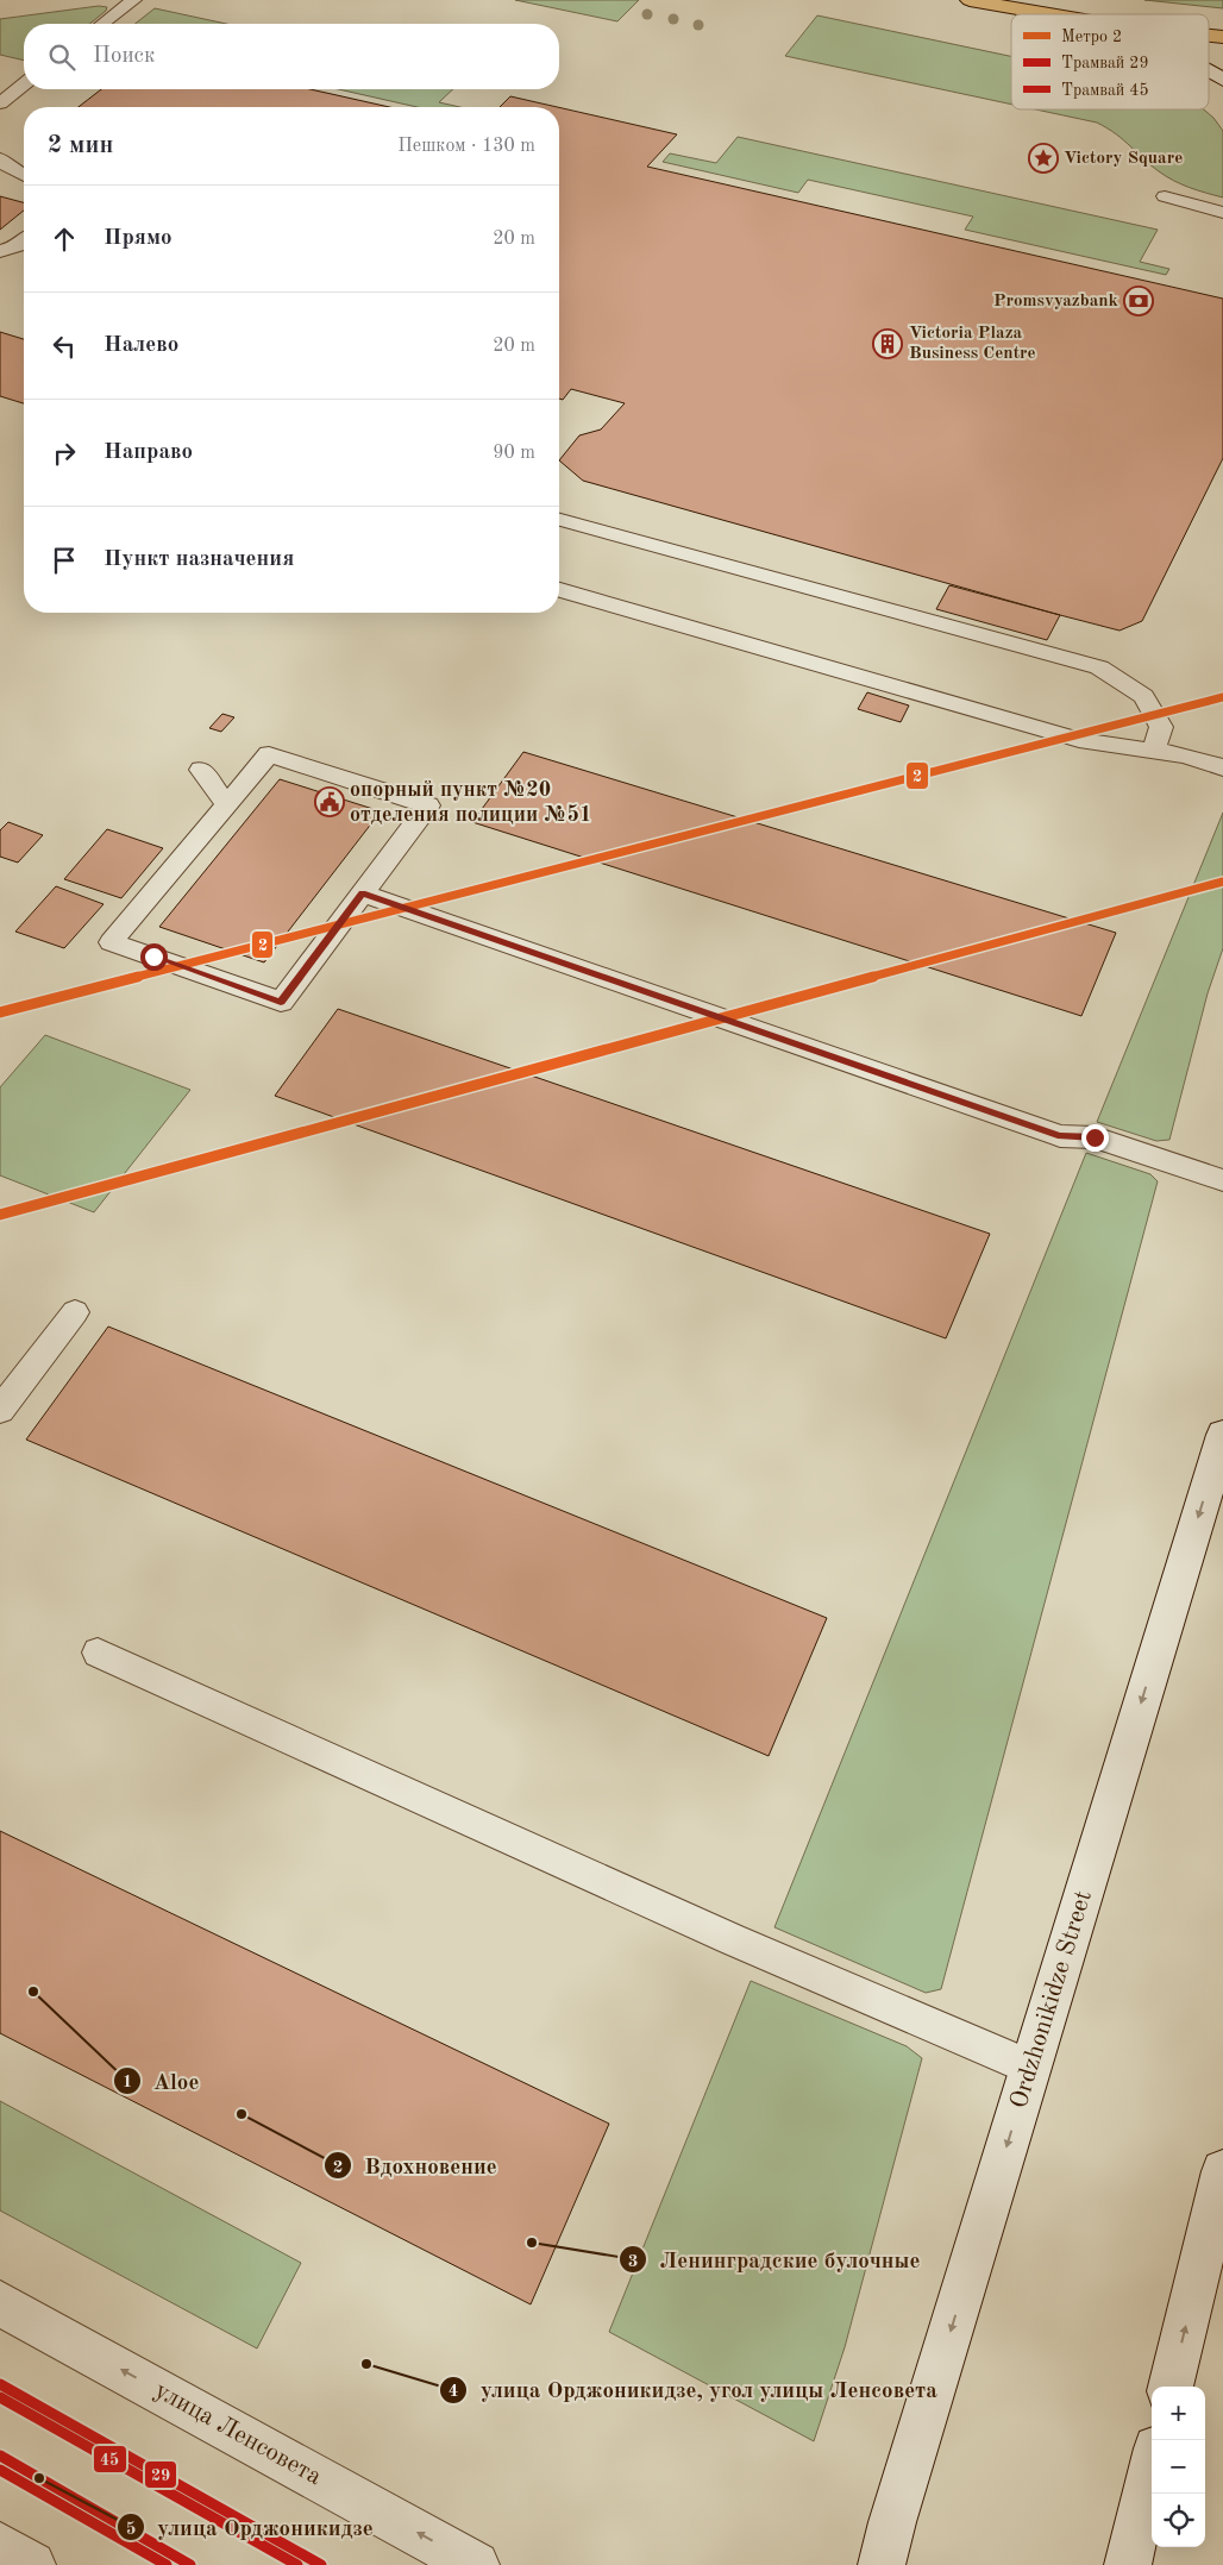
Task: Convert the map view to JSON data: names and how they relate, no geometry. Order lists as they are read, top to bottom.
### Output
{
  "streets": {
    "main road": ["Ordzhonikidze Street", "улица Ленсовета"]
  },
  "one_way": ["Ordzhonikidze Street", "улица Ленсовета"],
  "places": {
    "place": ["Victory Square"],
    "bank": ["Promsvyazbank"],
    "building": ["Victoria Plaza Business Centre"],
    "public building": ["опорный пункт №20 отделения полиции №51"],
    "other": [
      "Aloe",
      "Вдохновение",
      "Ленинградские булочные",
      "улица Орджоникидзе, угол улицы Ленсовета",
      "улица Орджоникидзе"
    ]
  },
  "lines": ["metro line 2", "tram line 29", "tram line 45"],
  "legend": ["Метро 2", "Трамвай 29", "Трамвай 45"],
  "page": {
    "search": "Поиск",
    "heading": ["2 мин", "Пешком · 130 m"],
    "list": [
      ["Прямо", "20 m"],
      ["Налево", "20 m"],
      ["Направо", "90 m"],
      "Пункт назначения"
    ],
    "map_buttons": ["+", "−"]
  }
}
